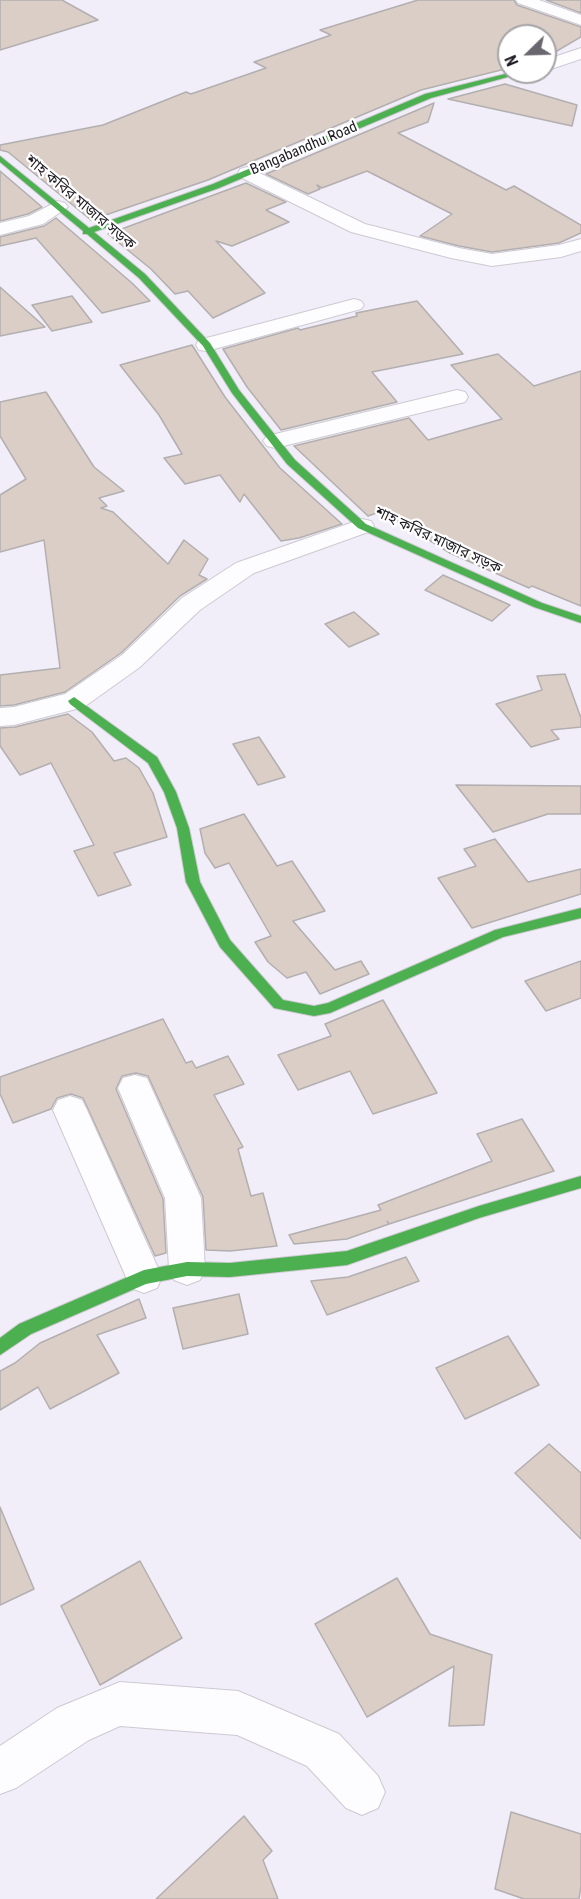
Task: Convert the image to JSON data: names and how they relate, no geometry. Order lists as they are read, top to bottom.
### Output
{
  "streets": {
    "street": ["Bangabandhu Road", "শাহ কবির মাজার সড়ক"]
  },
  "crossings": [
    ["Bangabandhu Road", "শাহ কবির মাজার সড়ক"]
  ],
  "north": "bottom left"
}
